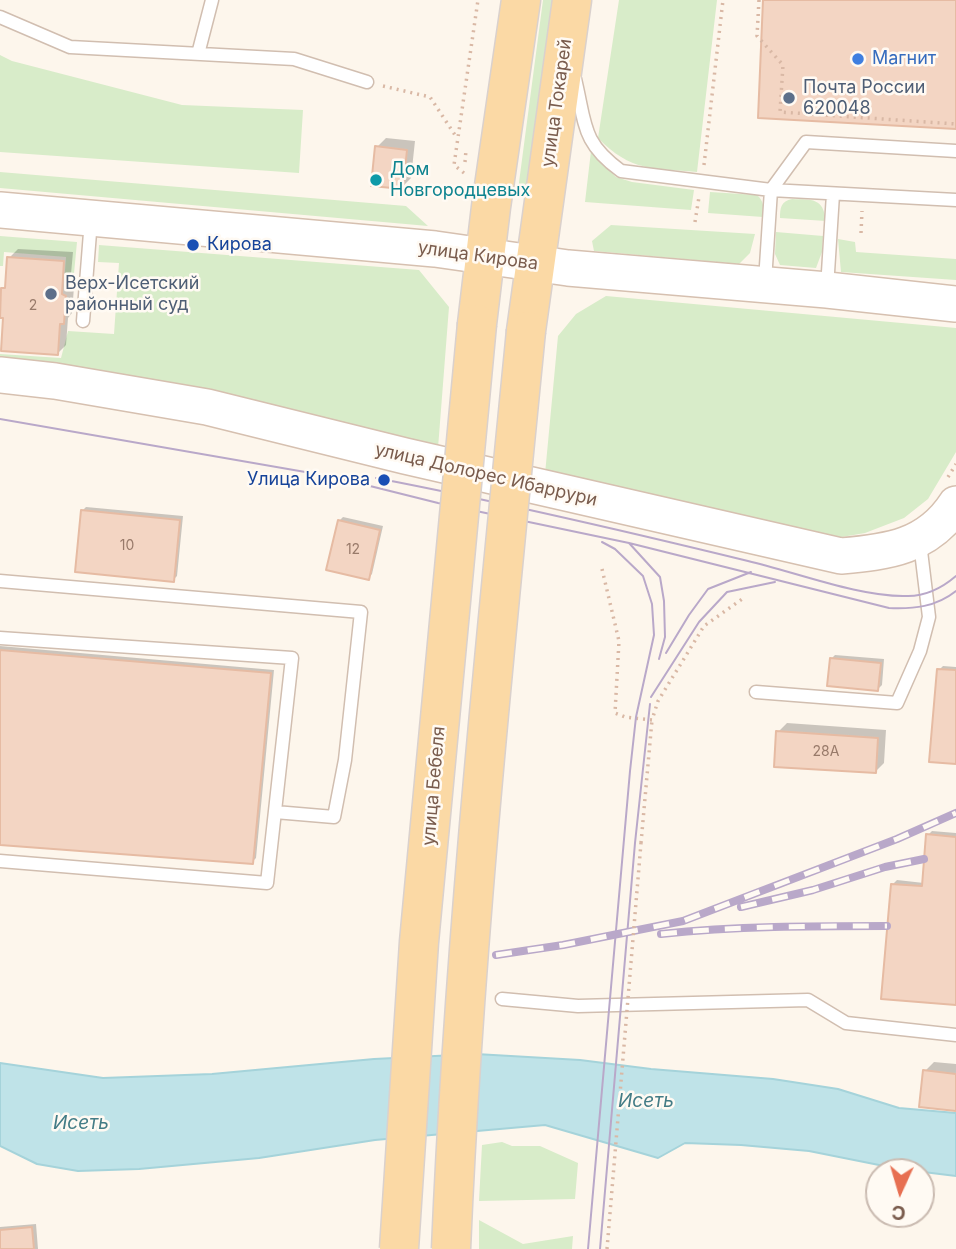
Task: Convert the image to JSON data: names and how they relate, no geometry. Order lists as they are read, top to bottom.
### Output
{
  "streets": {
    "main road": [
      "улица Токарей",
      "улица Кирова",
      "улица Долорес Ибаррури",
      "улица Бебеля"
    ]
  },
  "crossings": [
    ["улица Токарей", "улица Кирова"],
    ["улица Кирова", "улица Бебеля"]
  ],
  "water": ["Исеть"],
  "places": [
    "Магнит",
    "Почта России 620048",
    "Дом Новгородцевых",
    "Кирова",
    "Верх-Исетский районный суд",
    "Улица Кирова"
  ],
  "house_numbers": [
    "2",
    "10",
    "12",
    "28А"
  ],
  "north": "bottom"
}
